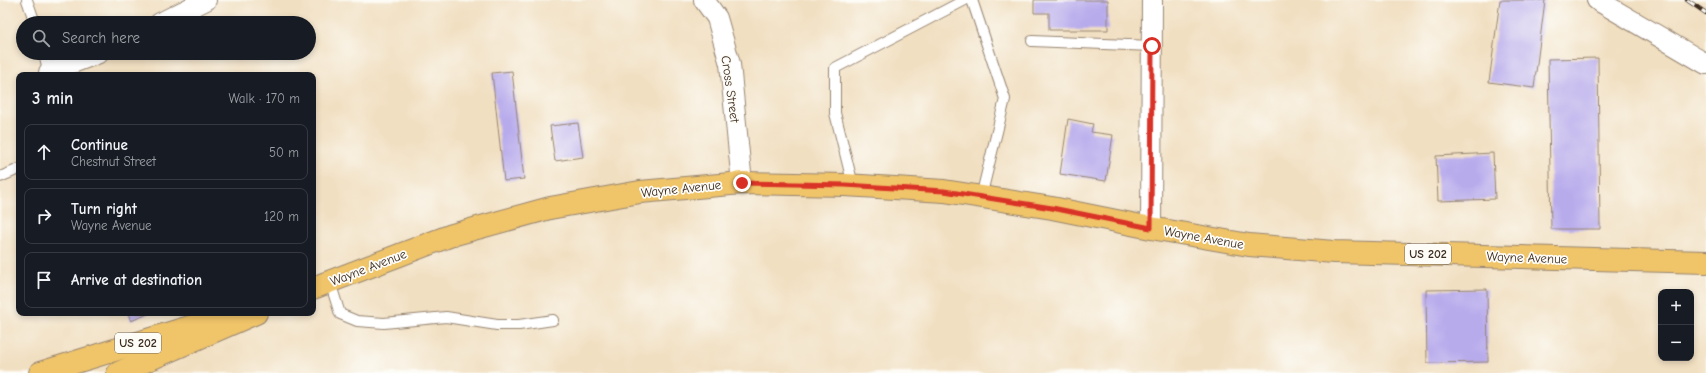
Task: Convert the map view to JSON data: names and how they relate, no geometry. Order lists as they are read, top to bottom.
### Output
{
  "streets": {
    "main road": ["Wayne Avenue", "US 202"],
    "street": ["Cross Street"]
  },
  "crossings": [
    ["Cross Street", "Wayne Avenue"]
  ],
  "page": {
    "search": "Search here",
    "heading": ["3 min", "Walk · 170 m"],
    "list": [
      ["Continue", "Chestnut Street", "50 m"],
      ["Turn right", "Wayne Avenue", "120 m"],
      "Arrive at destination"
    ],
    "map_buttons": ["+", "−"]
  }
}
